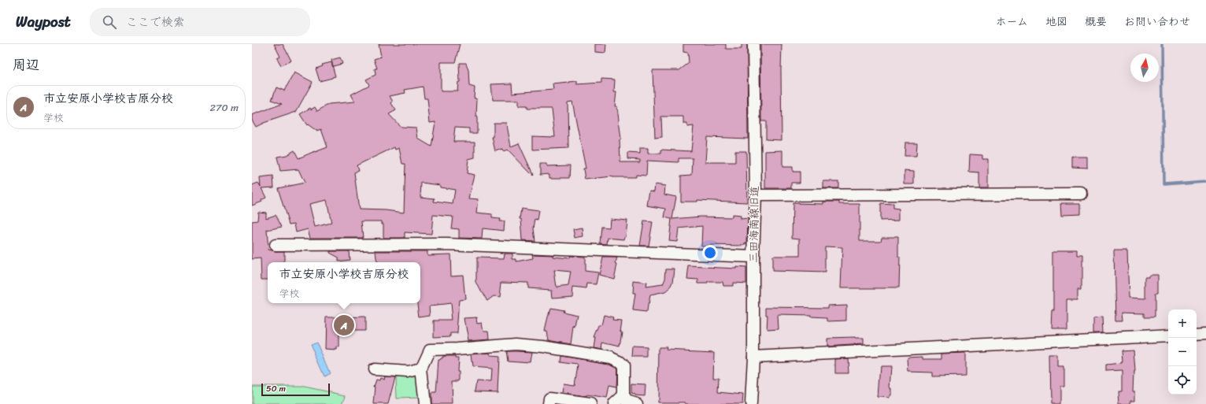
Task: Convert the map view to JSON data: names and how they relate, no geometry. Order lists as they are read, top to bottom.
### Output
{
  "streets": {
    "street": ["三田海南線旧道"]
  },
  "scale_bar": "50 m",
  "north": "top",
  "page": {
    "header": "Waypost",
    "search": "ここで検索",
    "nav": [
      "ホーム",
      "地図",
      "概要",
      "お問い合わせ"
    ],
    "heading": "周辺",
    "list": [
      {
        "mark": "A",
        "name": "市立安原小学校吉原分校",
        "note": "学校",
        "value": "270 m"
      }
    ],
    "popup": ["市立安原小学校吉原分校", "学校"],
    "map_buttons": ["+", "−"],
    "pins": "A",
    "scale": "50 m"
  }
}
